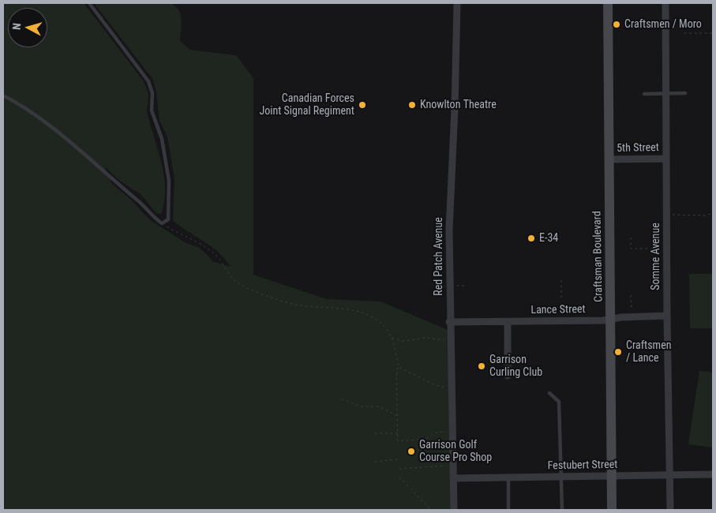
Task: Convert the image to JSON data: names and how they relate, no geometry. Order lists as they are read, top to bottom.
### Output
{
  "streets": {
    "street": [
      "5th Street",
      "Red Patch Avenue",
      "Craftsman Boulevard",
      "Somme Avenue",
      "Lance Street",
      "Festubert Street"
    ]
  },
  "crossings": [
    ["5th Street", "Craftsman Boulevard"],
    ["5th Street", "Somme Avenue"],
    ["Red Patch Avenue", "Lance Street"],
    ["Red Patch Avenue", "Festubert Street"],
    ["Craftsman Boulevard", "Lance Street"],
    ["Craftsman Boulevard", "Festubert Street"],
    ["Somme Avenue", "Lance Street"],
    ["Somme Avenue", "Festubert Street"]
  ],
  "places": [
    "Craftsmen / Moro",
    "Canadian Forces Joint Signal Regiment",
    "Knowlton Theatre",
    "E-34",
    "Craftsmen / Lance",
    "Garrison Curling Club",
    "Garrison Golf Course Pro Shop"
  ],
  "north": "left"
}
